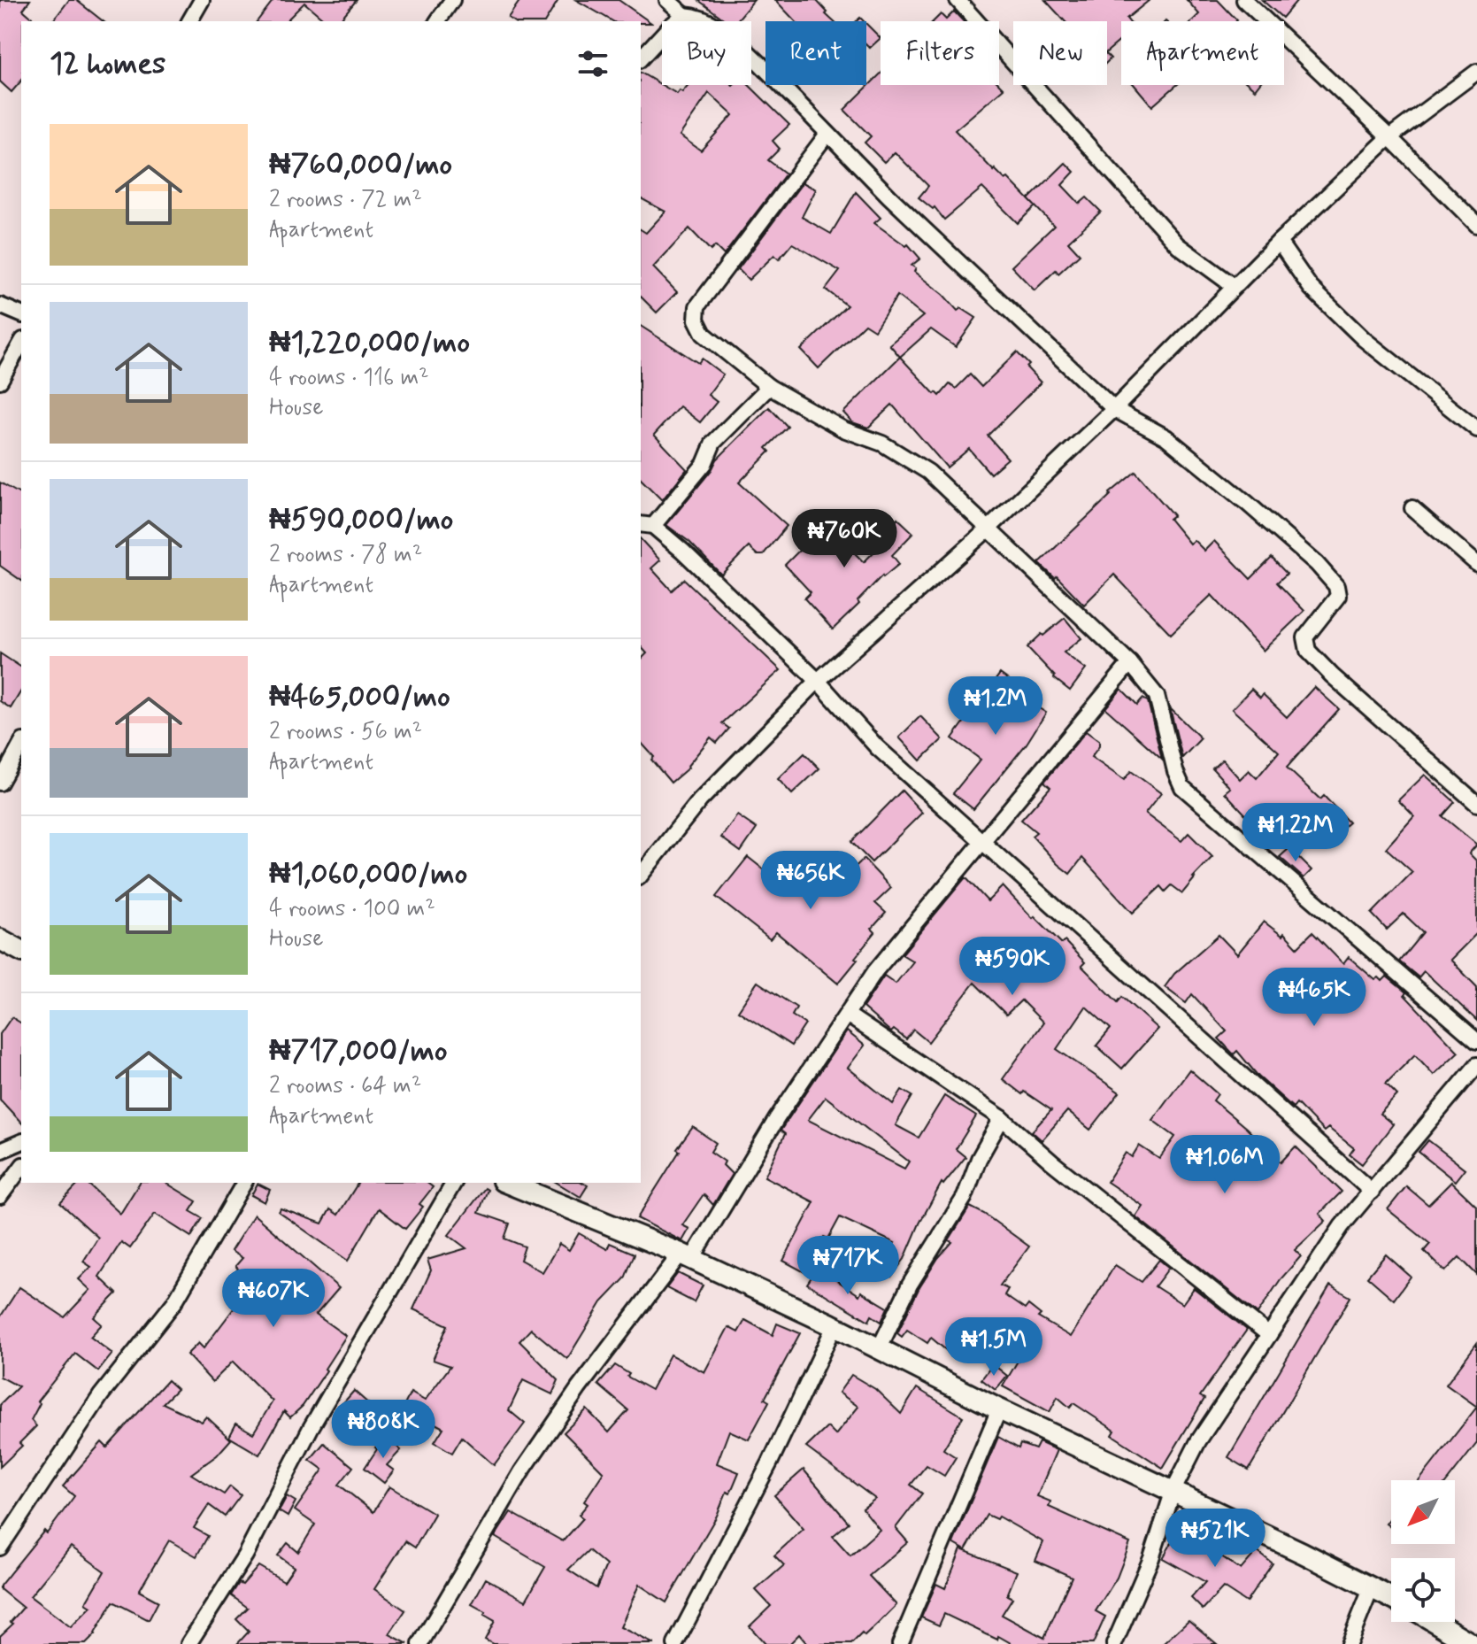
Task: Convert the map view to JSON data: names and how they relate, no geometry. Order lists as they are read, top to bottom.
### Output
{
  "north": "bottom left",
  "page": {
    "chip": [
      "Buy",
      "Rent",
      "Filters",
      "New",
      "Apartment"
    ],
    "heading": "12 homes",
    "list": [
      {
        "name": "₦760,000/mo",
        "note": "2 rooms · 72 m² · Apartment"
      },
      {
        "name": "₦1,220,000/mo",
        "note": "4 rooms · 116 m² · House"
      },
      {
        "name": "₦590,000/mo",
        "note": "2 rooms · 78 m² · Apartment"
      },
      {
        "name": "₦465,000/mo",
        "note": "2 rooms · 56 m² · Apartment"
      },
      {
        "name": "₦1,060,000/mo",
        "note": "4 rooms · 100 m² · House"
      },
      {
        "name": "₦717,000/mo",
        "note": "2 rooms · 64 m² · Apartment"
      }
    ],
    "price": [
      "₦760K",
      "₦1.2M",
      "₦1.22M",
      "₦656K",
      "₦590K",
      "₦465K",
      "₦1.06M",
      "₦717K",
      "₦607K",
      "₦1.5M",
      "₦808K",
      "₦521K"
    ]
  }
}
